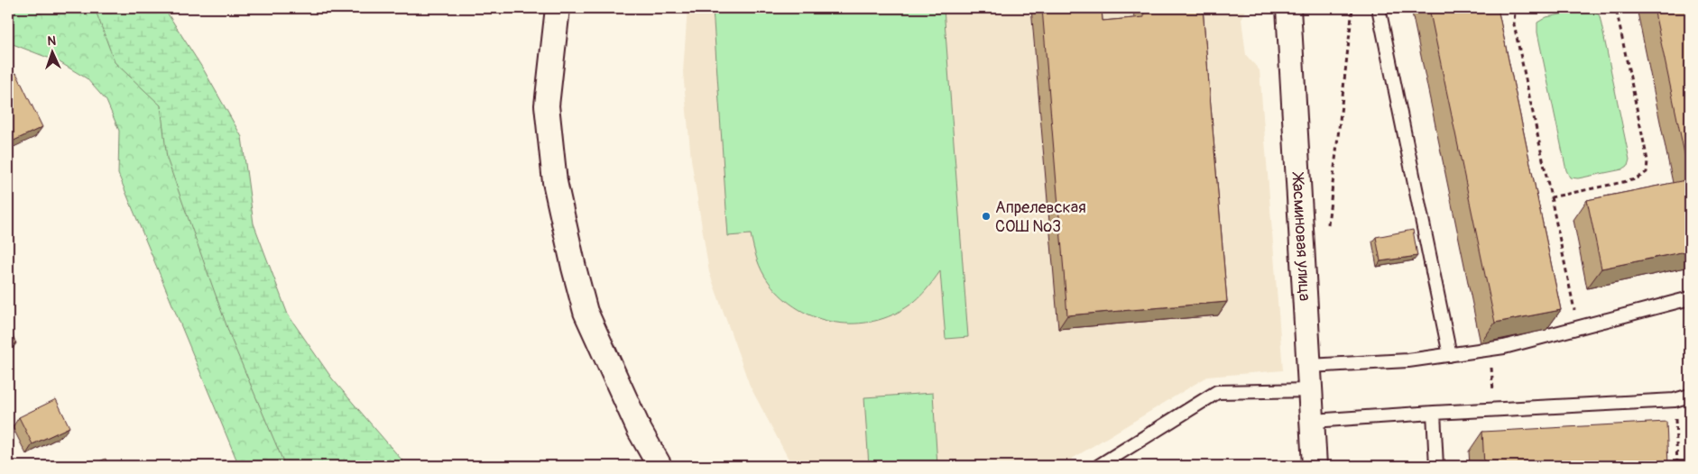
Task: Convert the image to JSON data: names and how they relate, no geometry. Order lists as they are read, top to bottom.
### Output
{
  "streets": {
    "street": ["Жасминовая улица"]
  },
  "places": ["Апрелевская СОШ №3"],
  "north": "top"
}
